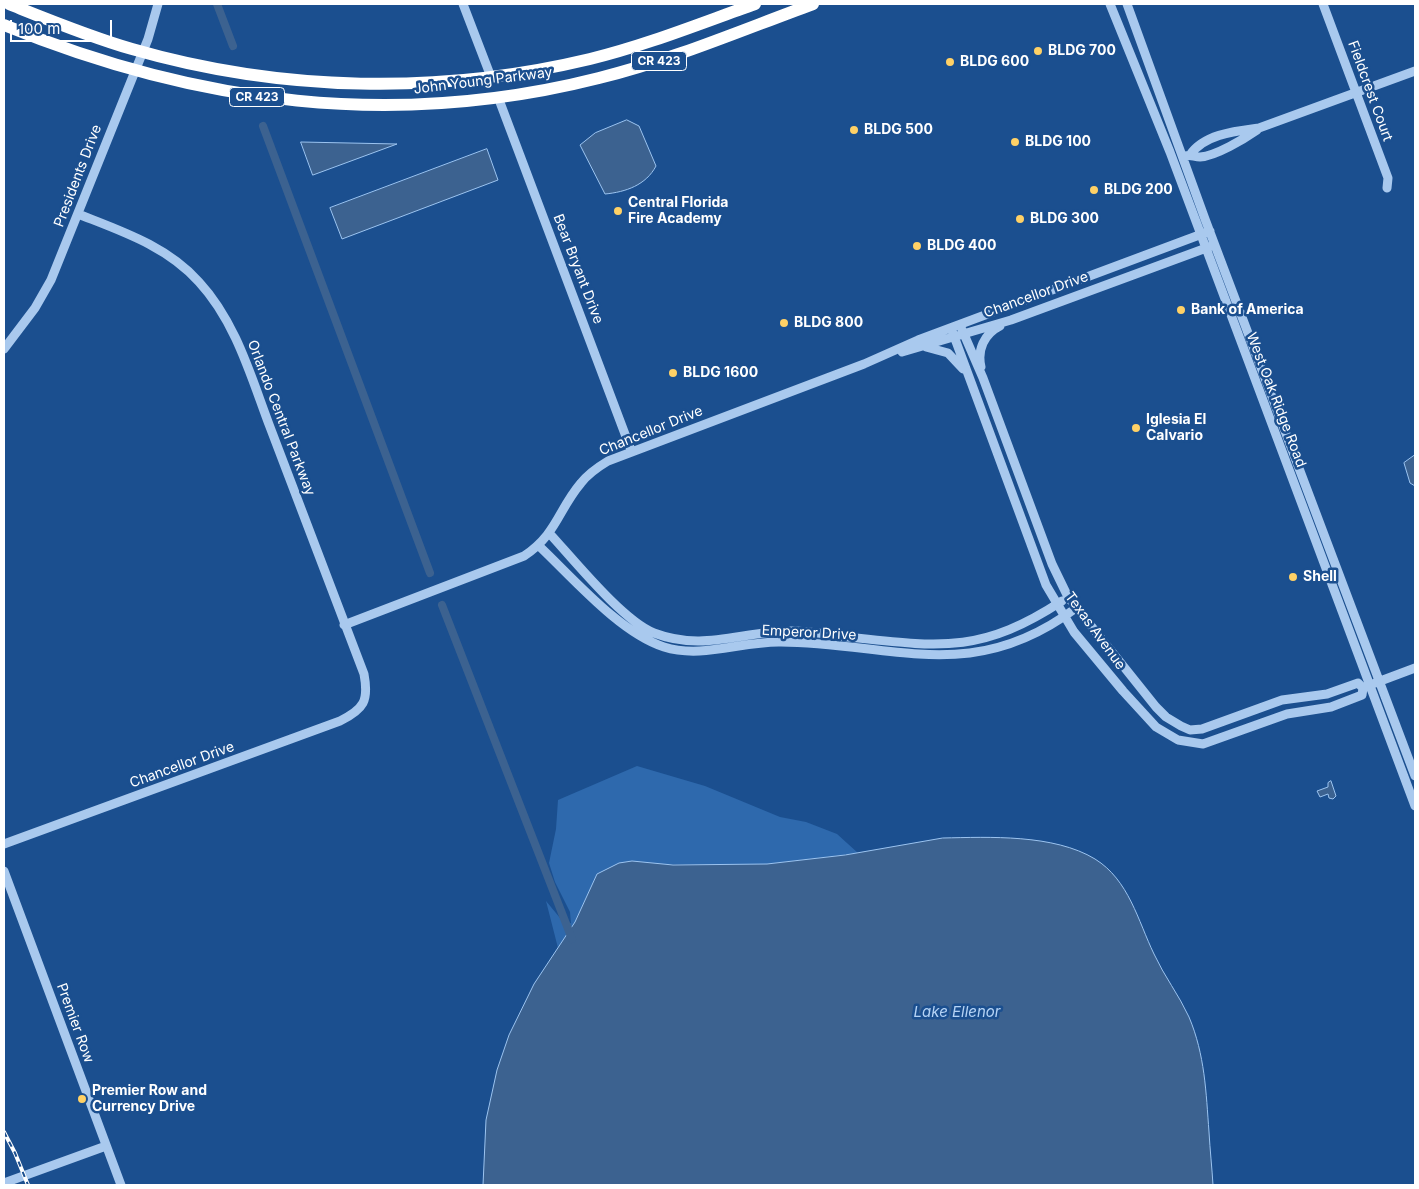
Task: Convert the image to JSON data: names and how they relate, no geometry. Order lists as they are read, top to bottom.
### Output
{
  "streets": {
    "highway": ["CR 423", "John Young Parkway"],
    "street": [
      "Fieldcrest Court",
      "Presidents Drive",
      "Bear Bryant Drive",
      "Chancellor Drive",
      "West Oak Ridge Road",
      "Orlando Central Parkway",
      "Texas Avenue",
      "Emperor Drive",
      "Premier Row"
    ]
  },
  "crossings": [
    ["John Young Parkway", "Presidents Drive"],
    ["John Young Parkway", "Bear Bryant Drive"],
    ["Presidents Drive", "Orlando Central Parkway"],
    ["Bear Bryant Drive", "Chancellor Drive"],
    ["Chancellor Drive", "West Oak Ridge Road"],
    ["Chancellor Drive", "Orlando Central Parkway"],
    ["Chancellor Drive", "Texas Avenue"],
    ["Chancellor Drive", "Emperor Drive"],
    ["West Oak Ridge Road", "Texas Avenue"],
    ["Texas Avenue", "Emperor Drive"]
  ],
  "water": ["Lake Ellenor"],
  "places": [
    "BLDG 700",
    "BLDG 600",
    "BLDG 500",
    "BLDG 100",
    "BLDG 200",
    "Central Florida Fire Academy",
    "BLDG 300",
    "BLDG 400",
    "Bank of America",
    "BLDG 800",
    "BLDG 1600",
    "Iglesia El Calvario",
    "Shell",
    "Premier Row and Currency Drive"
  ],
  "scale_bar": "100 m"
}
